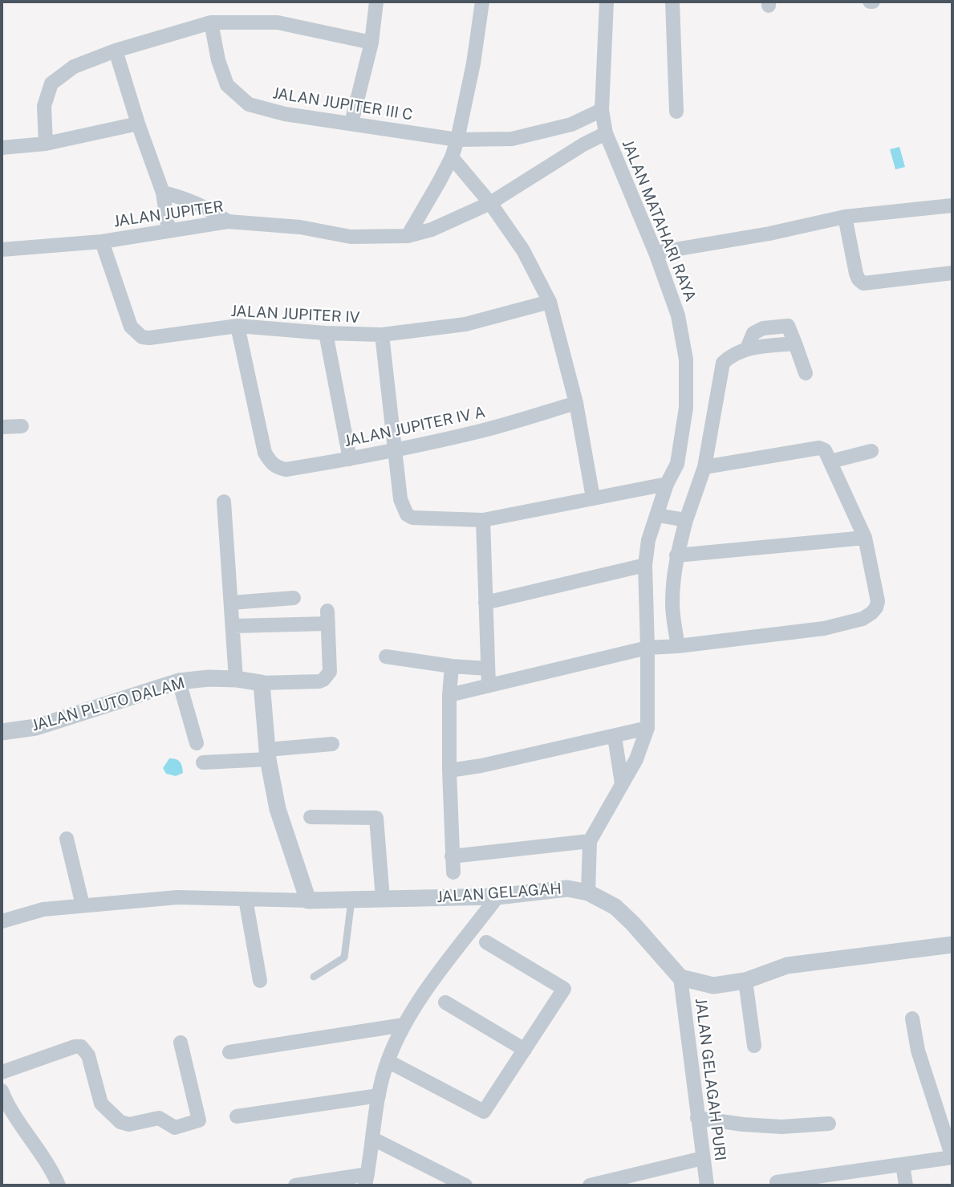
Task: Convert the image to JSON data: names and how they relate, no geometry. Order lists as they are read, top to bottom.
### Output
{
  "streets": {
    "street": [
      "JALAN JUPITER III C",
      "JALAN JUPITER",
      "JALAN MATAHARI RAYA",
      "JALAN JUPITER IV",
      "JALAN JUPITER IV A",
      "JALAN PLUTO DALAM",
      "JALAN GELAGAH",
      "JALAN GELAGAH PURI"
    ]
  },
  "crossings": [
    ["JALAN JUPITER", "JALAN MATAHARI RAYA"],
    ["JALAN JUPITER", "JALAN JUPITER IV"],
    ["JALAN MATAHARI RAYA", "JALAN GELAGAH"],
    ["JALAN JUPITER IV", "JALAN JUPITER IV A"],
    ["JALAN GELAGAH", "JALAN GELAGAH PURI"]
  ]
}
